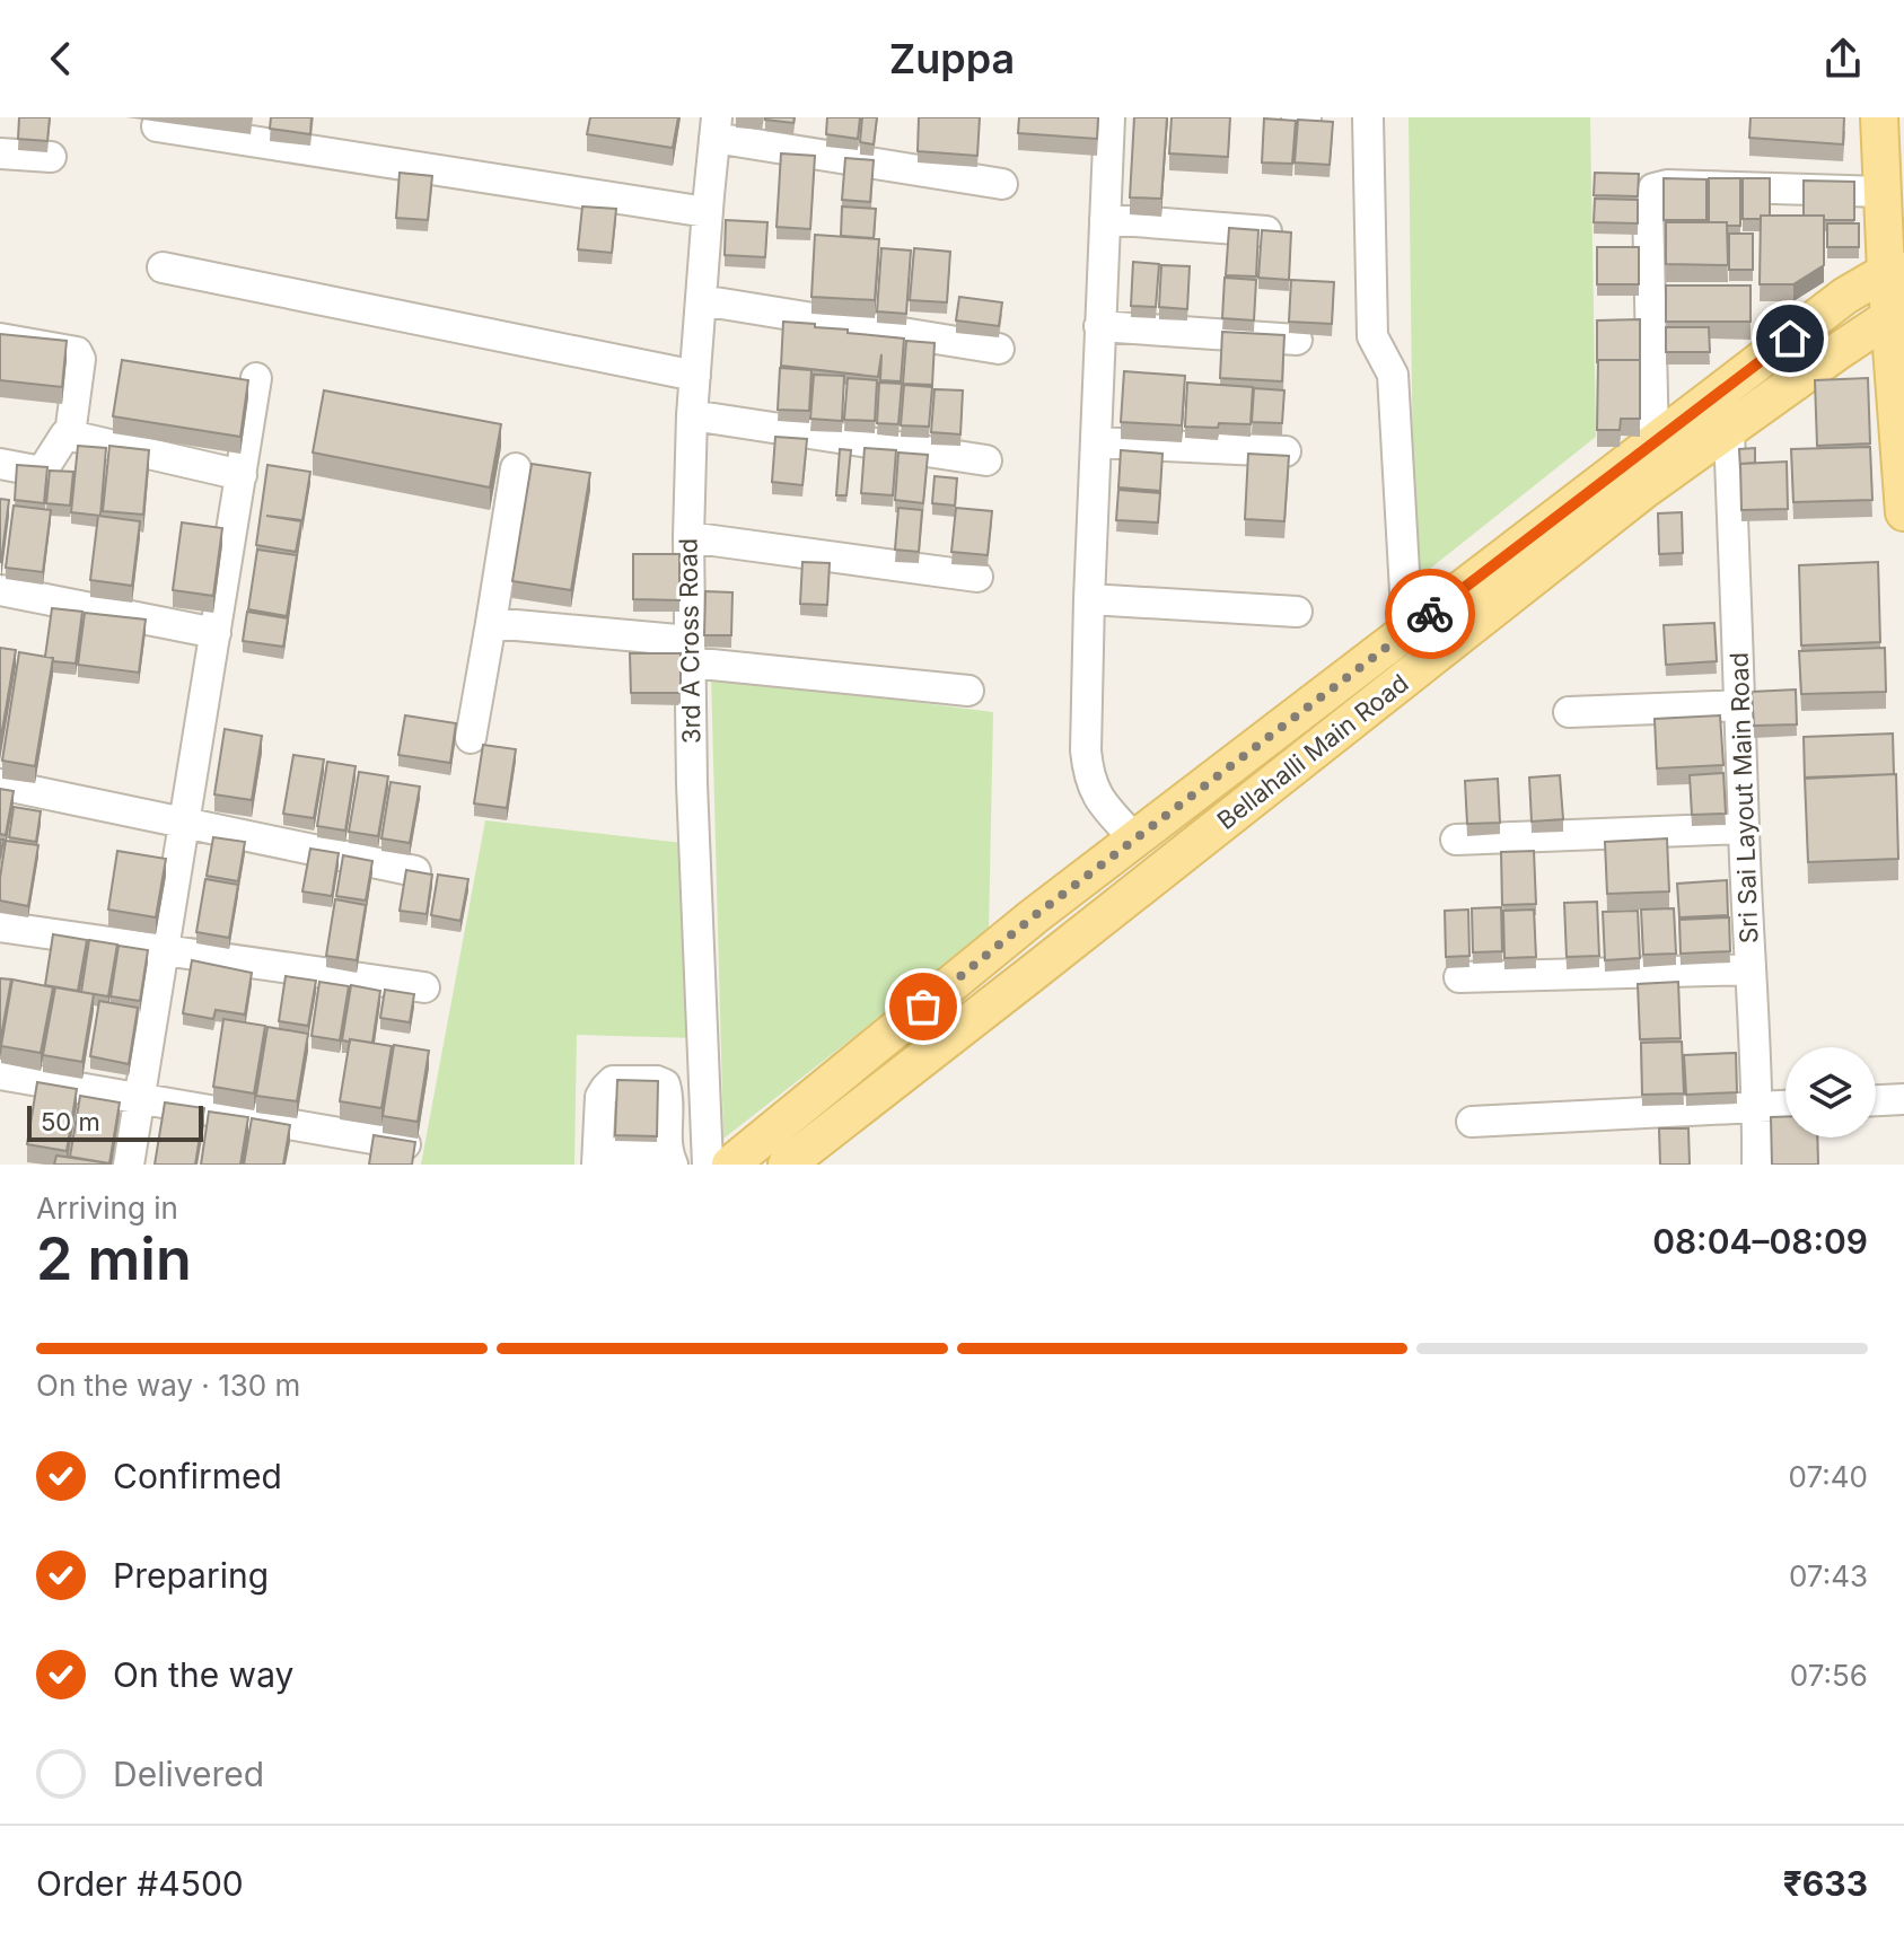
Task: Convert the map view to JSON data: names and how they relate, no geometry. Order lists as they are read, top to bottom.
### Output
{
  "streets": {
    "main road": ["Bellahalli Main Road"],
    "street": ["3rd A Cross Road", "Sri Sai Layout Main Road"]
  },
  "crossings": [
    ["Bellahalli Main Road", "Sri Sai Layout Main Road"]
  ],
  "scale_bar": "50 m",
  "page": {
    "header": "Zuppa",
    "scale": "50 m",
    "heading": ["2 min", "Arriving in", "08:04–08:09"],
    "panel": ["Order #4500", "₹633"],
    "bar": "On the way · 130 m",
    "list": [
      ["Confirmed", "07:40"],
      ["Preparing", "07:43"],
      ["On the way", "07:56"],
      "Delivered"
    ]
  }
}
